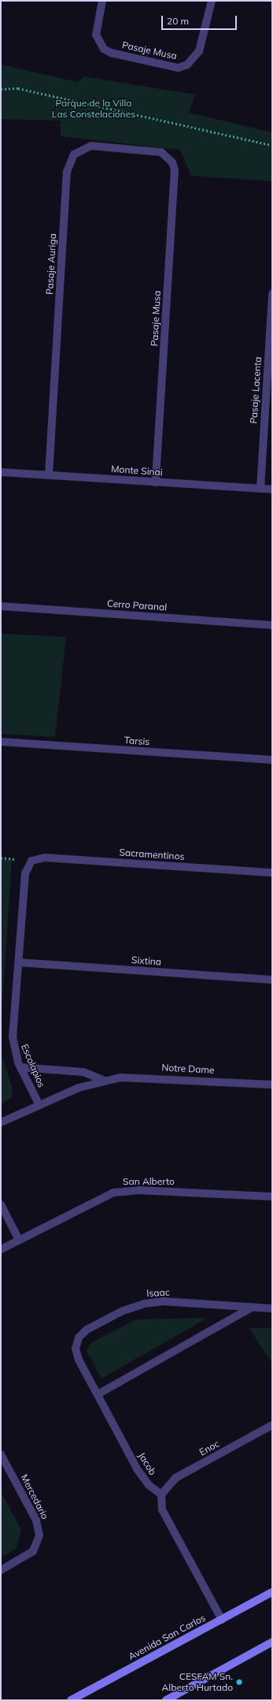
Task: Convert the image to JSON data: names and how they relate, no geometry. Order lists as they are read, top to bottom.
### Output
{
  "streets": {
    "main road": ["Avenida San Carlos"],
    "street": [
      "Pasaje Musa",
      "Pasaje Auriga",
      "Pasaje Lacenta",
      "Monte Sinai",
      "Cerro Paranal",
      "Tarsis",
      "Sacramentinos",
      "Sixtina",
      "Escolapios",
      "Notre Dame",
      "San Alberto",
      "Isaac",
      "Enoc",
      "Jacob",
      "Mercedario"
    ]
  },
  "crossings": [
    ["Pasaje Musa", "Pasaje Auriga"],
    ["Pasaje Musa", "Monte Sinai"],
    ["Pasaje Auriga", "Monte Sinai"],
    ["Pasaje Lacenta", "Monte Sinai"],
    ["Sacramentinos", "Escolapios"],
    ["Sixtina", "Escolapios"],
    ["Escolapios", "Notre Dame"],
    ["Isaac", "Jacob"],
    ["Enoc", "Jacob"]
  ],
  "parks": ["Parque de la Villa Las Constelaciones"],
  "places": ["CESFAM Sn. Alberto Hurtado"],
  "scale_bar": "20 m"
}
